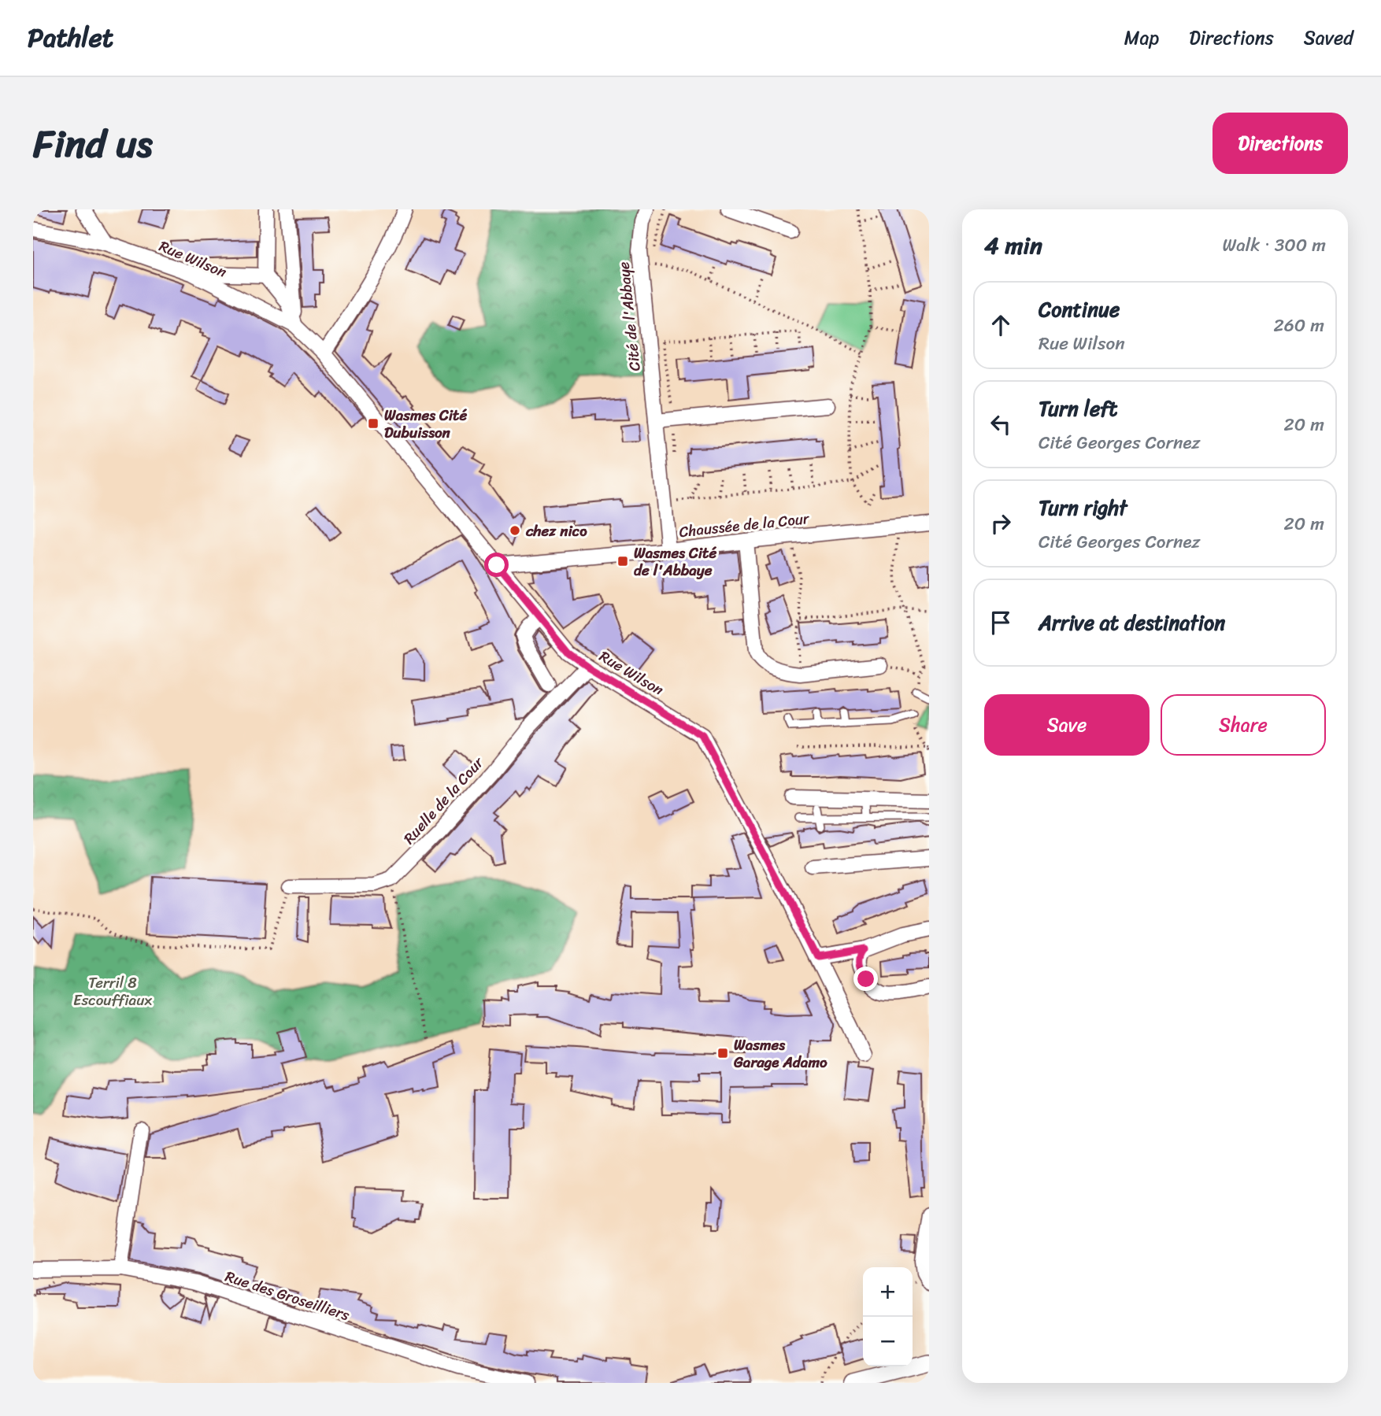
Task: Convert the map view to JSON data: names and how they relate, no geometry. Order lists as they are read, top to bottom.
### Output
{
  "streets": {
    "street": [
      "Rue Wilson",
      "Cité de l'Abbaye",
      "Chaussée de la Cour",
      "Ruelle de la Cour",
      "Rue des Groseilliers"
    ]
  },
  "crossings": [
    ["Rue Wilson", "Chaussée de la Cour"],
    ["Rue Wilson", "Ruelle de la Cour"],
    ["Cité de l'Abbaye", "Chaussée de la Cour"]
  ],
  "parks": ["Terril 8 Escouffiaux"],
  "places": {
    "transit": ["Wasmes Cité Dubuisson", "Wasmes Cité de l'Abbaye", "Wasmes Garage Adamo"],
    "other": ["chez nico"]
  },
  "page": {
    "header": "Pathlet",
    "nav": ["Map", "Directions", "Saved"],
    "title": "Find us",
    "buttons": [
      "Directions",
      ["Save", "Share"]
    ],
    "heading": ["4 min", "Walk · 300 m"],
    "list": [
      ["Continue", "Rue Wilson", "260 m"],
      ["Turn left", "Cité Georges Cornez", "20 m"],
      ["Turn right", "Cité Georges Cornez", "20 m"],
      "Arrive at destination"
    ],
    "map_buttons": ["+", "−"]
  }
}
